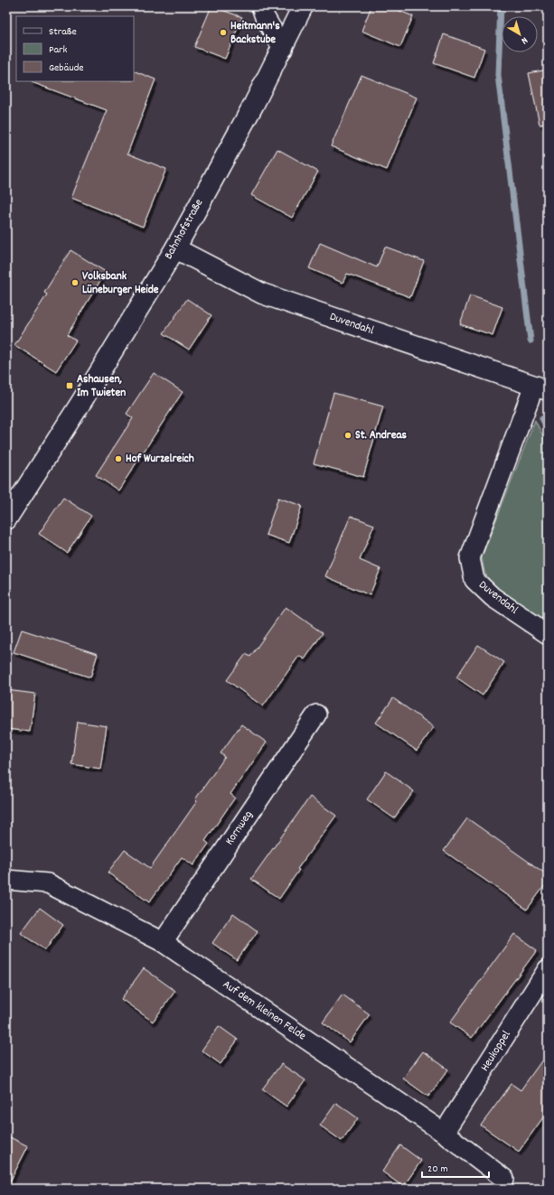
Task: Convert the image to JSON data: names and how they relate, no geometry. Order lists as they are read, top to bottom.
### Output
{
  "streets": {
    "street": [
      "Bahnhofstraße",
      "Duvendahl",
      "Kornweg",
      "Auf dem kleinen Felde",
      "Heukoppel"
    ]
  },
  "crossings": [
    ["Bahnhofstraße", "Duvendahl"],
    ["Kornweg", "Auf dem kleinen Felde"],
    ["Auf dem kleinen Felde", "Heukoppel"]
  ],
  "places": {
    "other": [
      "Heitmann's Backstube",
      "Volksbank Lüneburger Heide",
      "St. Andreas",
      "Hof Wurzelreich"
    ],
    "transit": ["Ashausen, Im Twieten"]
  },
  "legend": ["Straße", "Park", "Gebäude"],
  "scale_bar": "20 m",
  "north": "bottom right"
}
